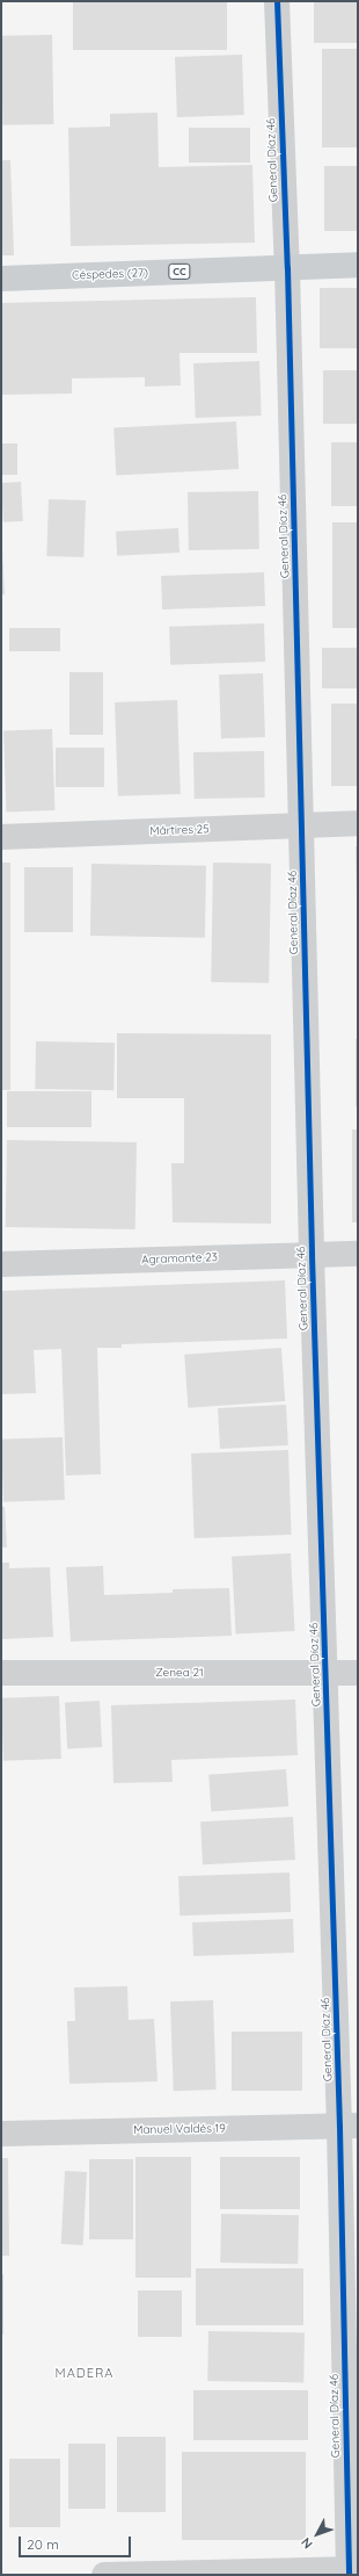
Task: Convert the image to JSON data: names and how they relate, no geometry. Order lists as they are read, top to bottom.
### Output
{
  "streets": {
    "main road": ["CC", "Céspedes (27)"],
    "street": [
      "General Díaz 46",
      "Mártires 25",
      "Agramonte 23",
      "Zenea 21",
      "Manuel Valdés 19"
    ]
  },
  "crossings": [
    ["General Díaz 46", "Céspedes (27)"],
    ["General Díaz 46", "Mártires 25"],
    ["General Díaz 46", "Agramonte 23"],
    ["General Díaz 46", "Zenea 21"],
    ["General Díaz 46", "Manuel Valdés 19"]
  ],
  "districts": ["MADERA"],
  "scale_bar": "20 m",
  "north": "bottom left"
}
